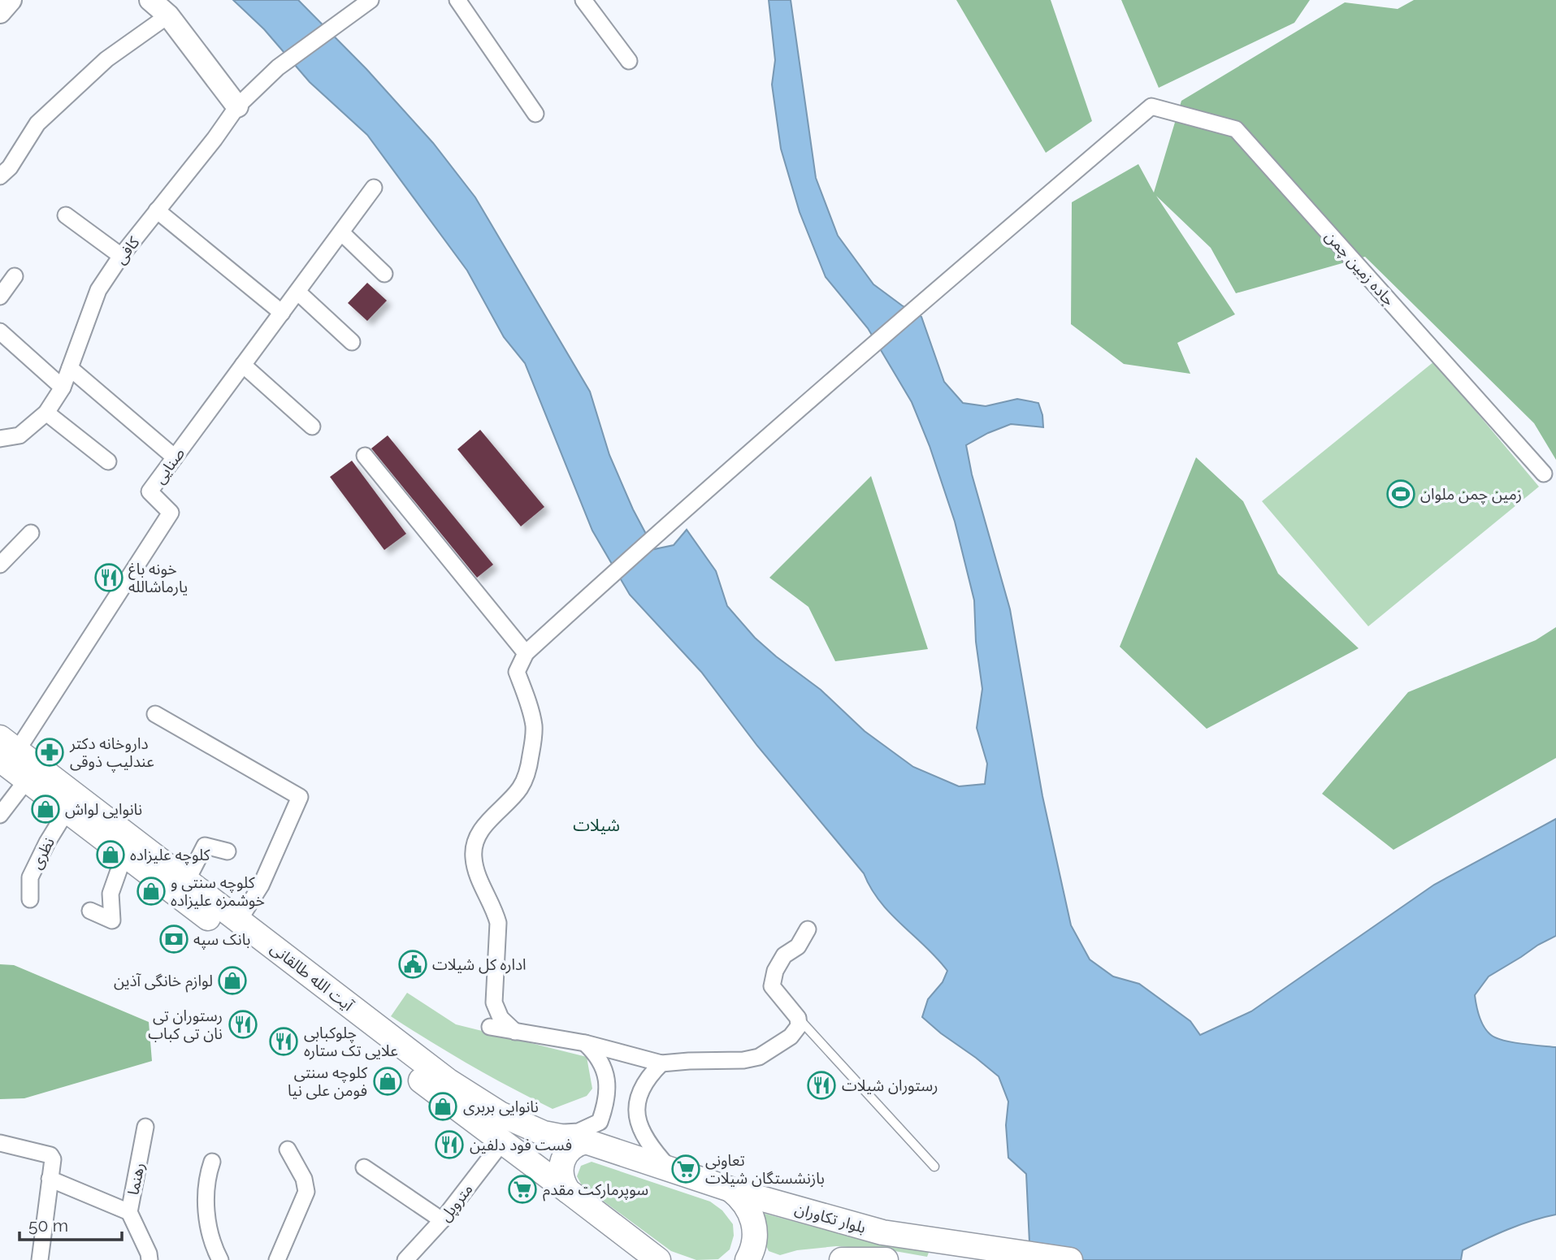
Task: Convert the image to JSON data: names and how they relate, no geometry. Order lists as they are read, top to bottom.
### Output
{
  "streets": {
    "main road": ["آیت الله طالقانی", "بلوار تکاوران"],
    "street": [
      "کافی",
      "جاده زمین چمن",
      "صنایی",
      "نظری",
      "رهنما",
      "متروپل"
    ]
  },
  "crossings": [
    ["صنایی", "آیت الله طالقانی"],
    ["نظری", "آیت الله طالقانی"],
    ["آیت الله طالقانی", "متروپل"],
    ["آیت الله طالقانی", "بلوار تکاوران"]
  ],
  "districts": ["شیلات"],
  "places": {
    "sports": ["زمین چمن ملوان"],
    "restaurant": [
      "خونه باغ یارماشالله",
      "رستوران تی نان تی کباب",
      "چلوکبابی علایی تک ستاره",
      "رستوران شیلات",
      "فست فود دلفین"
    ],
    "pharmacy": ["داروخانه دکتر عندلیپ ذوقی"],
    "shop": [
      "نانوایی لواش",
      "کلوچه علیزاده",
      "کلوچه سنتی و خوشمزه علیزاده",
      "لوازم خانگی آذین",
      "کلوچه سنتی فومن علی نیا",
      "نانوایی بربری"
    ],
    "bank": ["بانک سپه"],
    "public building": ["اداره کل شیلات"],
    "supermarket": ["تعاونی بازنشستگان شیلات", "سوپرمارکت مقدم"]
  },
  "scale_bar": "50 m"
}
